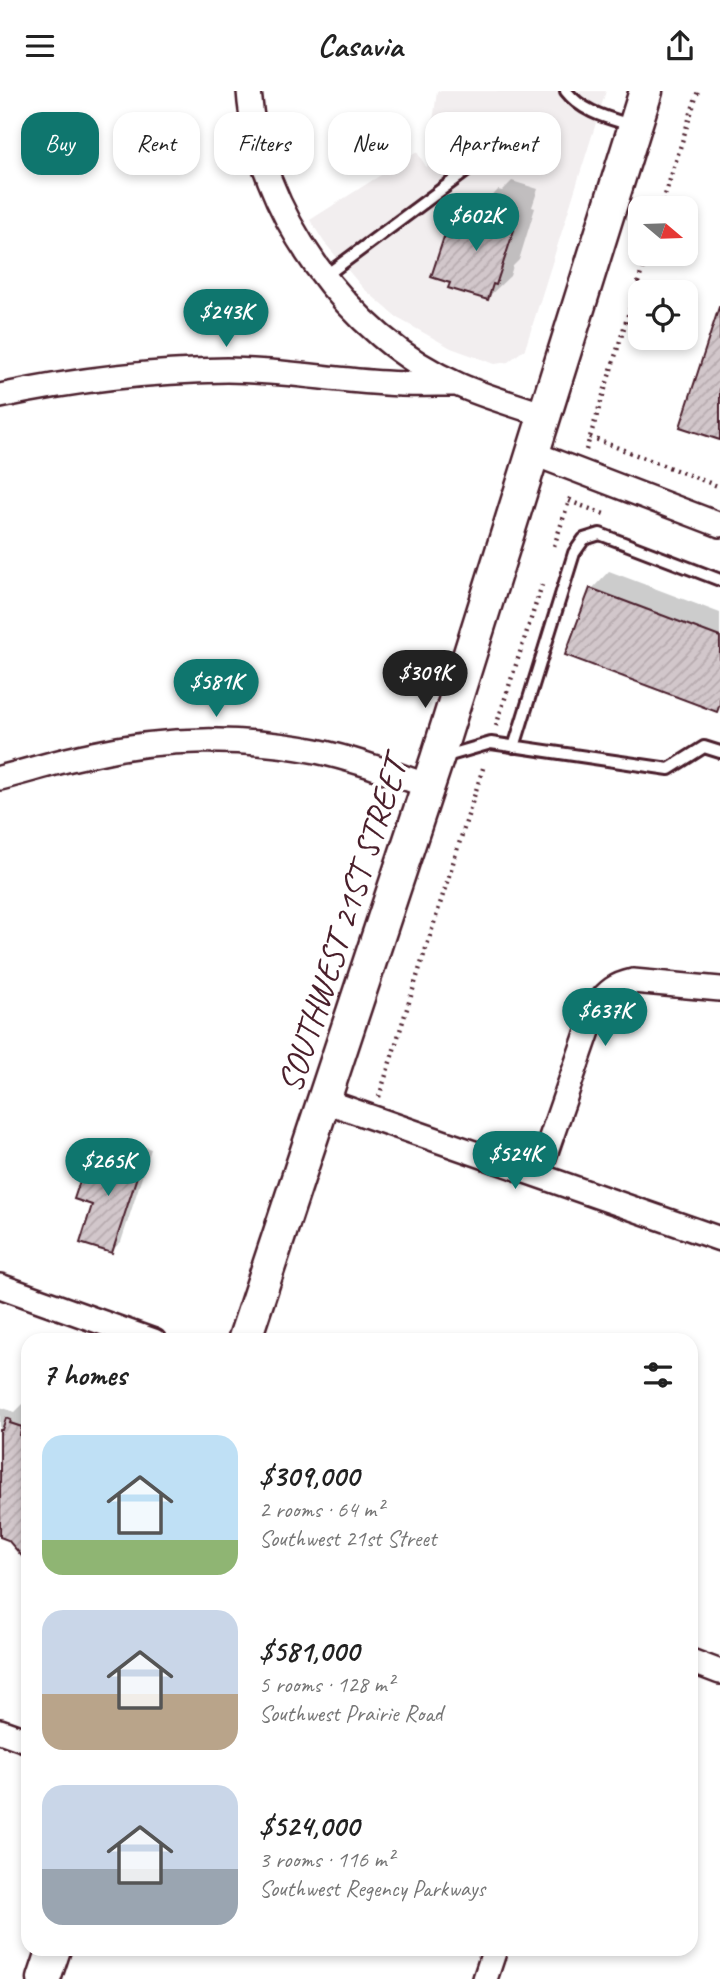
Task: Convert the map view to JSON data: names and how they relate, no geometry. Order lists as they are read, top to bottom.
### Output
{
  "streets": {
    "main road": ["SOUTHWEST 21ST STREET"]
  },
  "north": "right",
  "page": {
    "header": "Casavia",
    "chip": [
      "Buy",
      "Rent",
      "Filters",
      "New",
      "Apartment"
    ],
    "price": [
      "$602K",
      "$243K",
      "$309K",
      "$581K",
      "$637K",
      "$524K",
      "$265K"
    ],
    "heading": "7 homes",
    "list": [
      {
        "name": "$309,000",
        "note": "2 rooms · 64 m² · Southwest 21st Street"
      },
      {
        "name": "$581,000",
        "note": "5 rooms · 128 m² · Southwest Prairie Road"
      },
      {
        "name": "$524,000",
        "note": "3 rooms · 116 m² · Southwest Regency Parkways"
      }
    ]
  }
}
